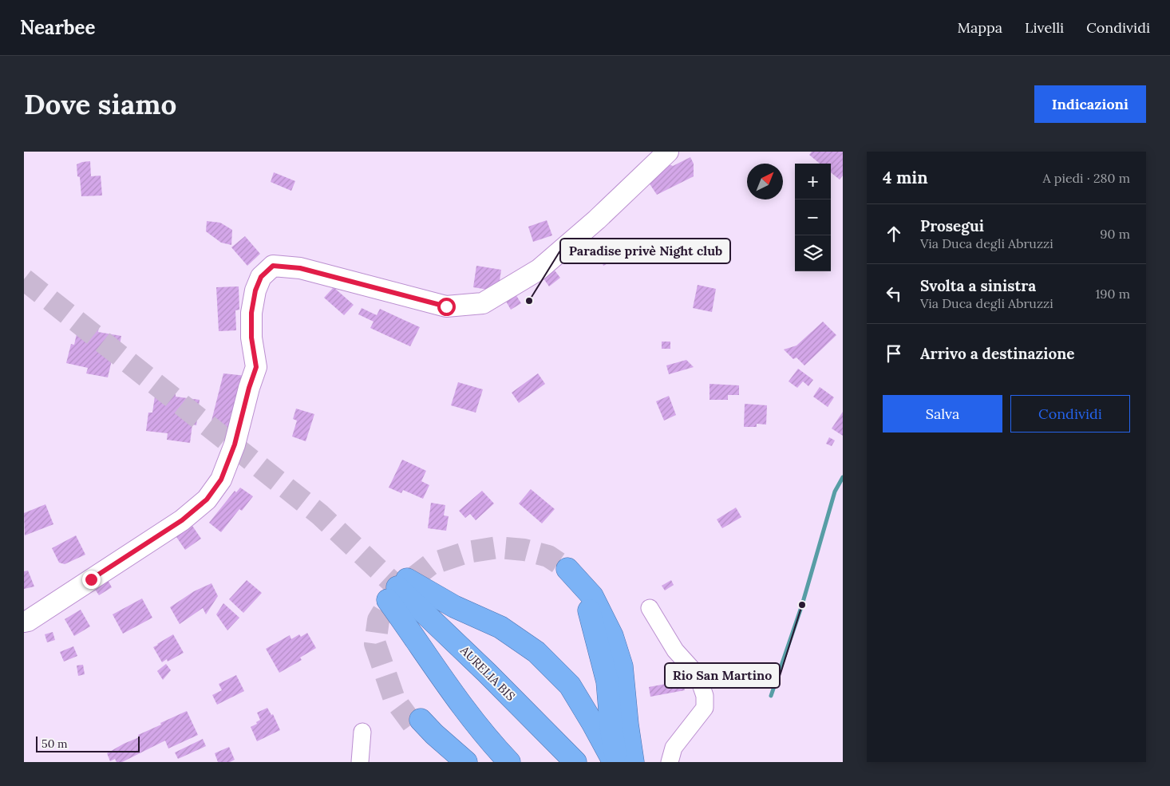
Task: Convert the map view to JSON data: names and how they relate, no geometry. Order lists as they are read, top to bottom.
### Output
{
  "streets": {
    "highway": ["AURELIA BIS"]
  },
  "places": ["Paradise privè Night club", "Rio San Martino"],
  "scale_bar": "50 m",
  "north": "top right",
  "page": {
    "header": "Nearbee",
    "nav": ["Mappa", "Livelli", "Condividi"],
    "buttons": [
      "Indicazioni",
      ["Salva", "Condividi"]
    ],
    "title": "Dove siamo",
    "heading": ["4 min", "A piedi · 280 m"],
    "map_buttons": ["+", "−"],
    "list": [
      ["Prosegui", "Via Duca degli Abruzzi", "90 m"],
      ["Svolta a sinistra", "Via Duca degli Abruzzi", "190 m"],
      "Arrivo a destinazione"
    ],
    "scale": "50 m"
  }
}
